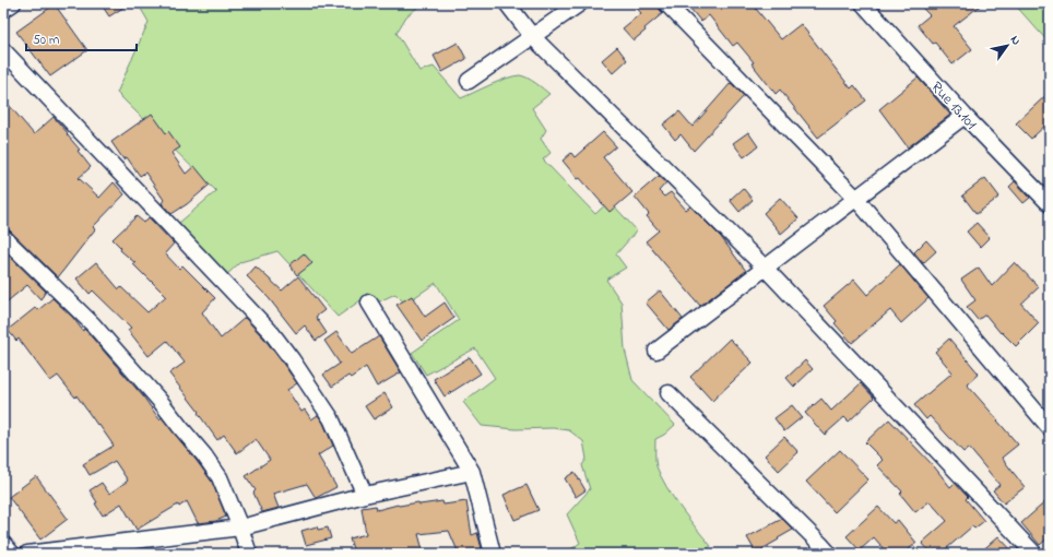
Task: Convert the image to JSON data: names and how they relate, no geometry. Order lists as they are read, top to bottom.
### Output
{
  "streets": {
    "street": ["Rue 13.101"]
  },
  "scale_bar": "50 m",
  "north": "top right"
}
